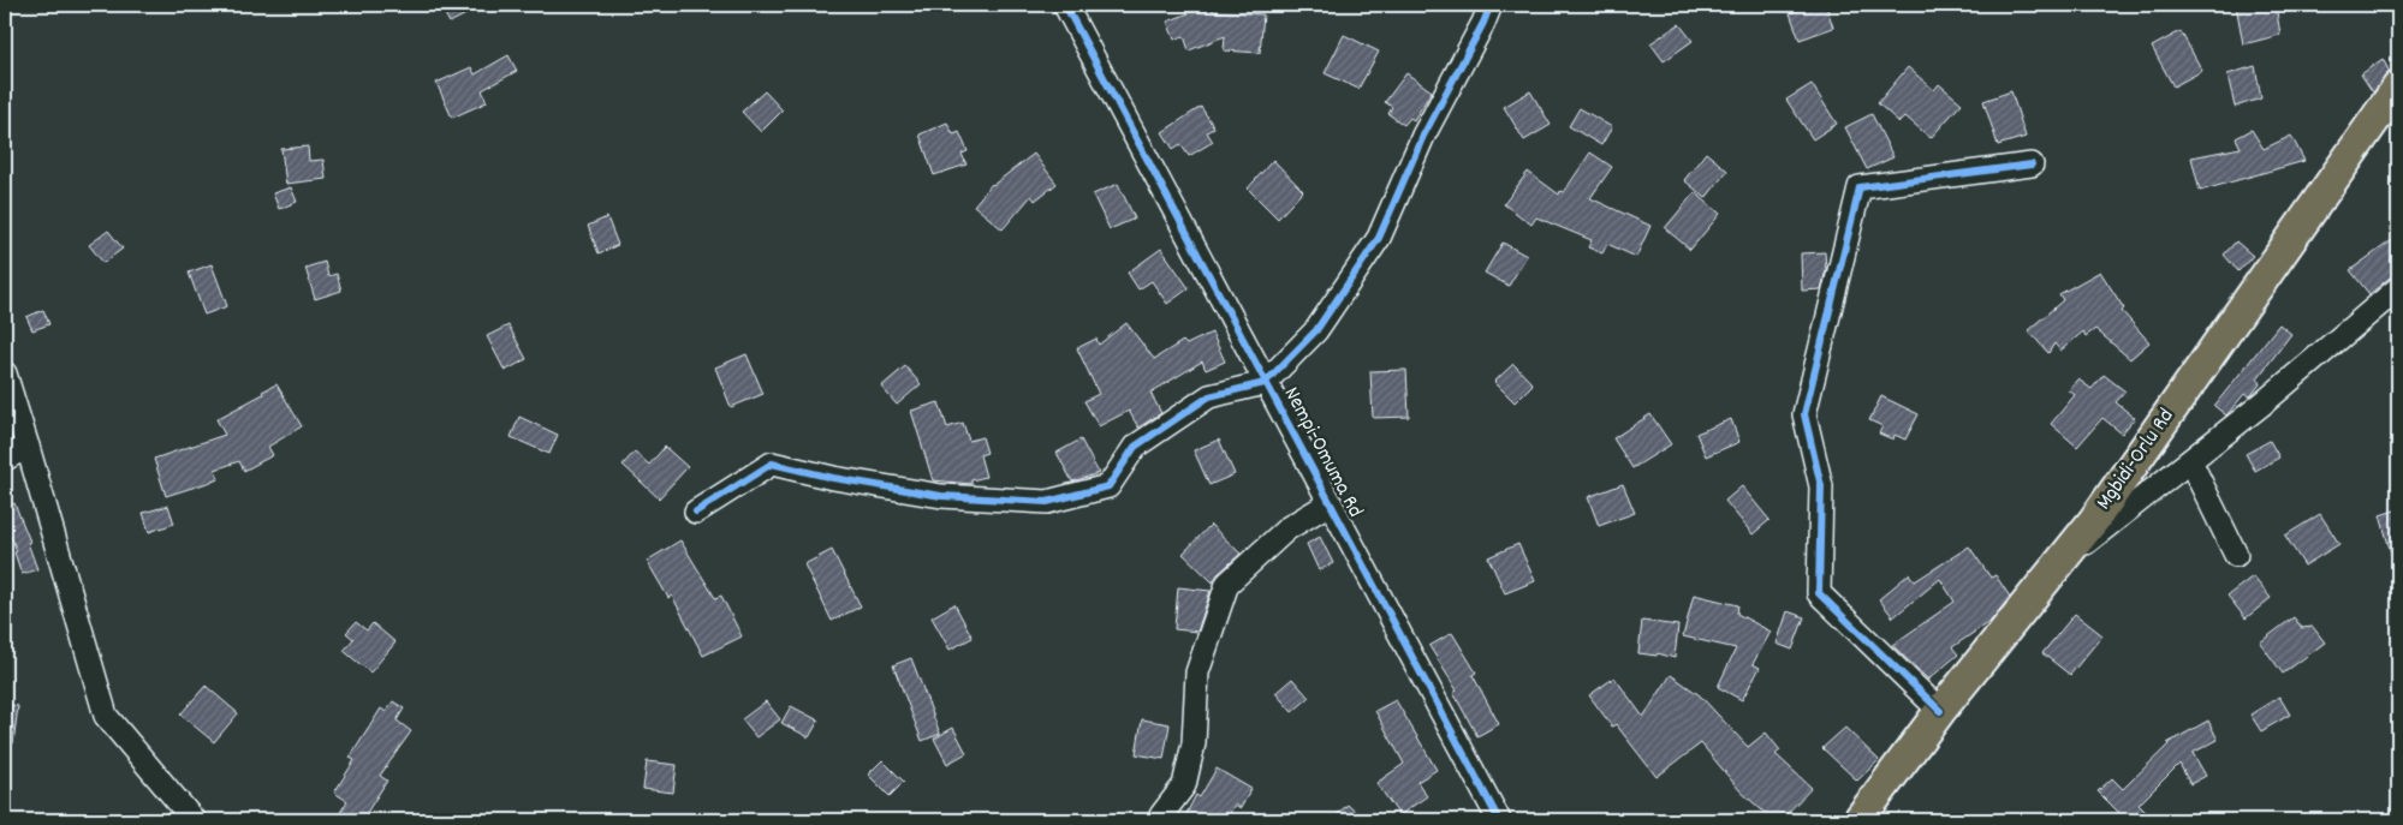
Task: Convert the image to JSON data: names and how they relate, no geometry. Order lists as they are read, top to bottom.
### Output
{
  "streets": {
    "main road": ["Mgbidi-Orlu Rd"],
    "street": ["Nempi-Omuma Rd"]
  }
}
